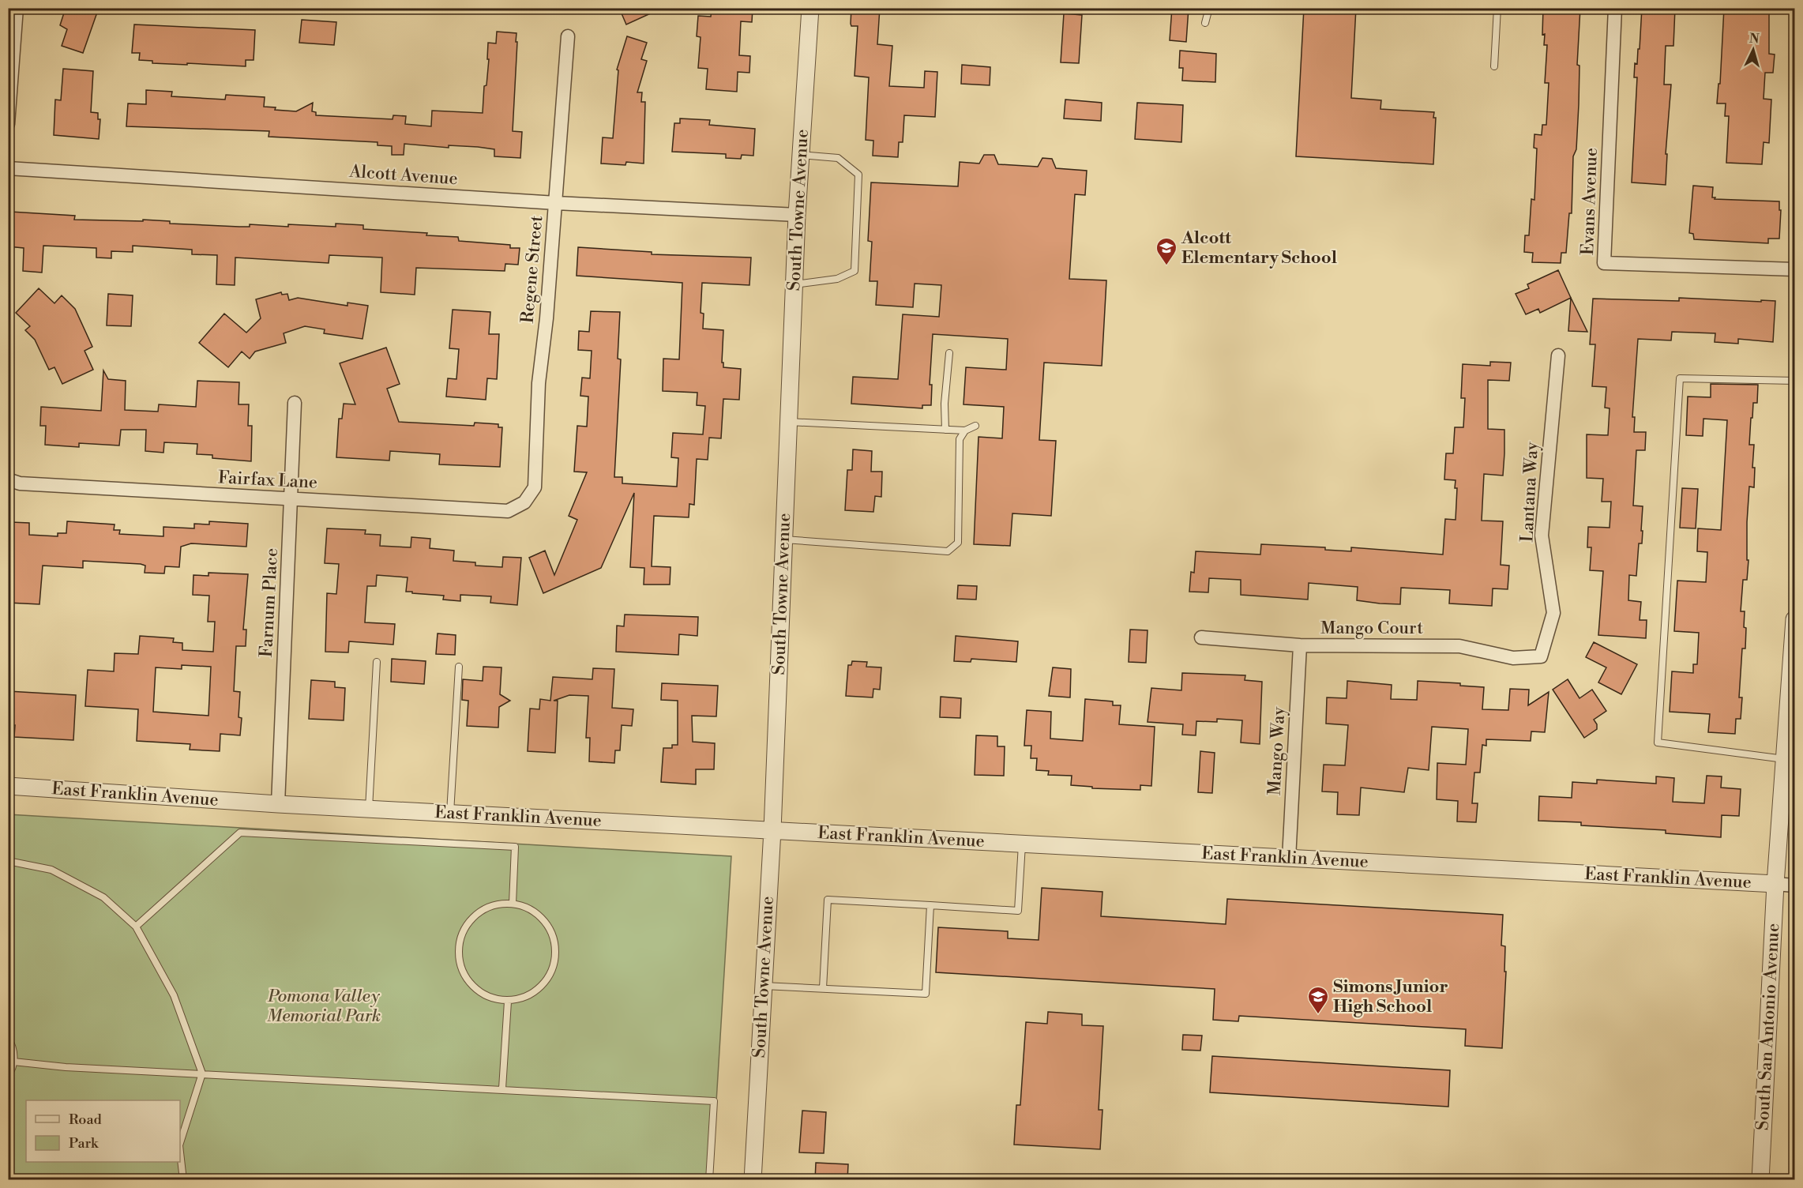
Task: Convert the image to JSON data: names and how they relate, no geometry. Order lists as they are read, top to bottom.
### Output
{
  "streets": {
    "street": [
      "Alcott Avenue",
      "Evans Avenue",
      "South Towne Avenue",
      "Regene Street",
      "Fairfax Lane",
      "Lantana Way",
      "Farnum Place",
      "Mango Court",
      "Mango Way",
      "East Franklin Avenue",
      "South San Antonio Avenue"
    ]
  },
  "crossings": [
    ["Alcott Avenue", "South Towne Avenue"],
    ["Alcott Avenue", "Regene Street"],
    ["South Towne Avenue", "East Franklin Avenue"],
    ["Regene Street", "Fairfax Lane"],
    ["Fairfax Lane", "Farnum Place"],
    ["Lantana Way", "Mango Court"],
    ["Farnum Place", "East Franklin Avenue"],
    ["Mango Court", "Mango Way"],
    ["Mango Way", "East Franklin Avenue"],
    ["East Franklin Avenue", "South San Antonio Avenue"]
  ],
  "parks": ["Pomona Valley Memorial Park"],
  "places": {
    "school or university": ["Alcott Elementary School", "Simons Junior High School"]
  },
  "legend": ["Road", "Park"],
  "north": "top"
}
